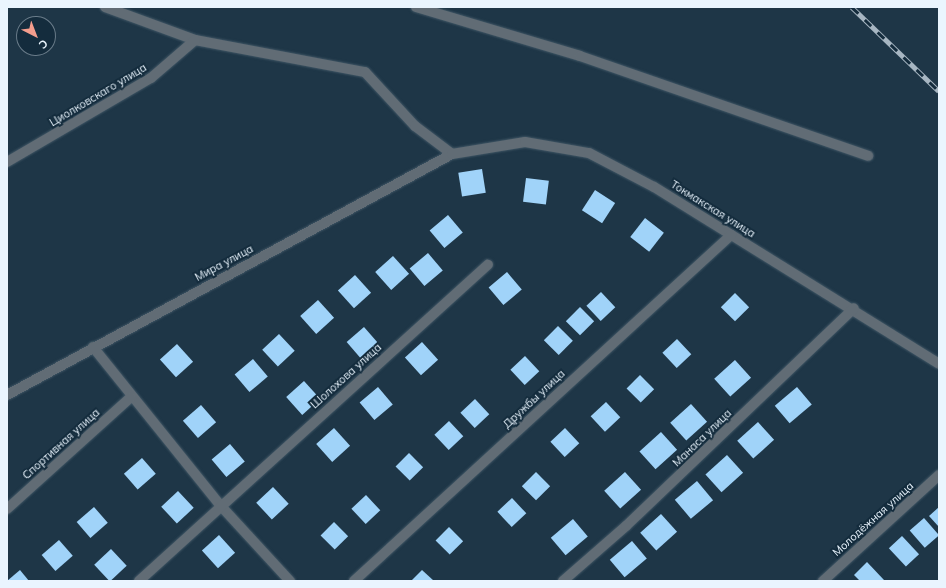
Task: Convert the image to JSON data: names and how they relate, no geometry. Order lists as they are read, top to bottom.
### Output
{
  "streets": {
    "street": [
      "Циолковскаго улица",
      "Токмакская улица",
      "Мира улица",
      "Шолохова улица",
      "Дружбы улица",
      "Манаса улица",
      "Спортивная улица",
      "Молодёжная улица"
    ]
  },
  "crossings": [
    ["Токмакская улица", "Мира улица"],
    ["Токмакская улица", "Дружбы улица"],
    ["Токмакская улица", "Манаса улица"]
  ],
  "north": "bottom right"
}
